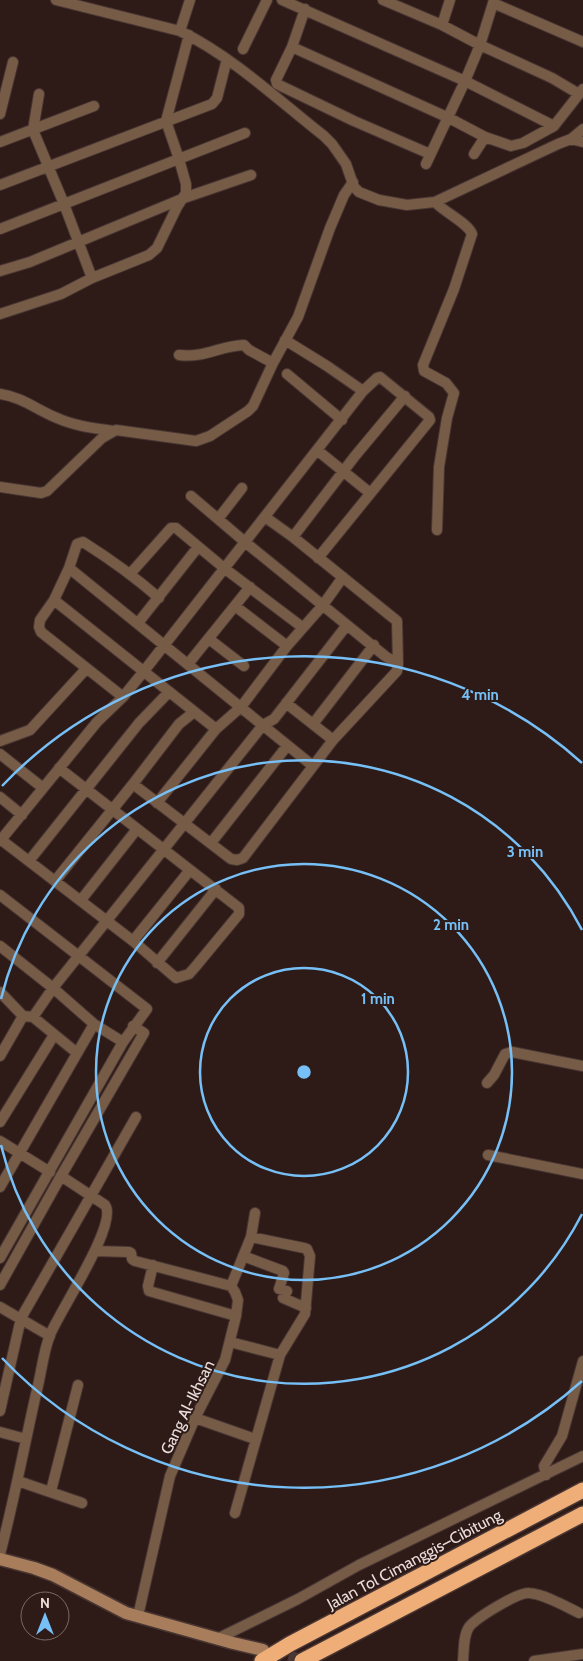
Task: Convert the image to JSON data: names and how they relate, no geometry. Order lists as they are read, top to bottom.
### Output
{
  "streets": {
    "highway": ["Jalan Tol Cimanggis–Cibitung"],
    "street": ["Gang Al-Ikhsan"]
  },
  "north": "top",
  "rings": [
    "4 min",
    "3 min",
    "2 min",
    "1 min"
  ]
}
